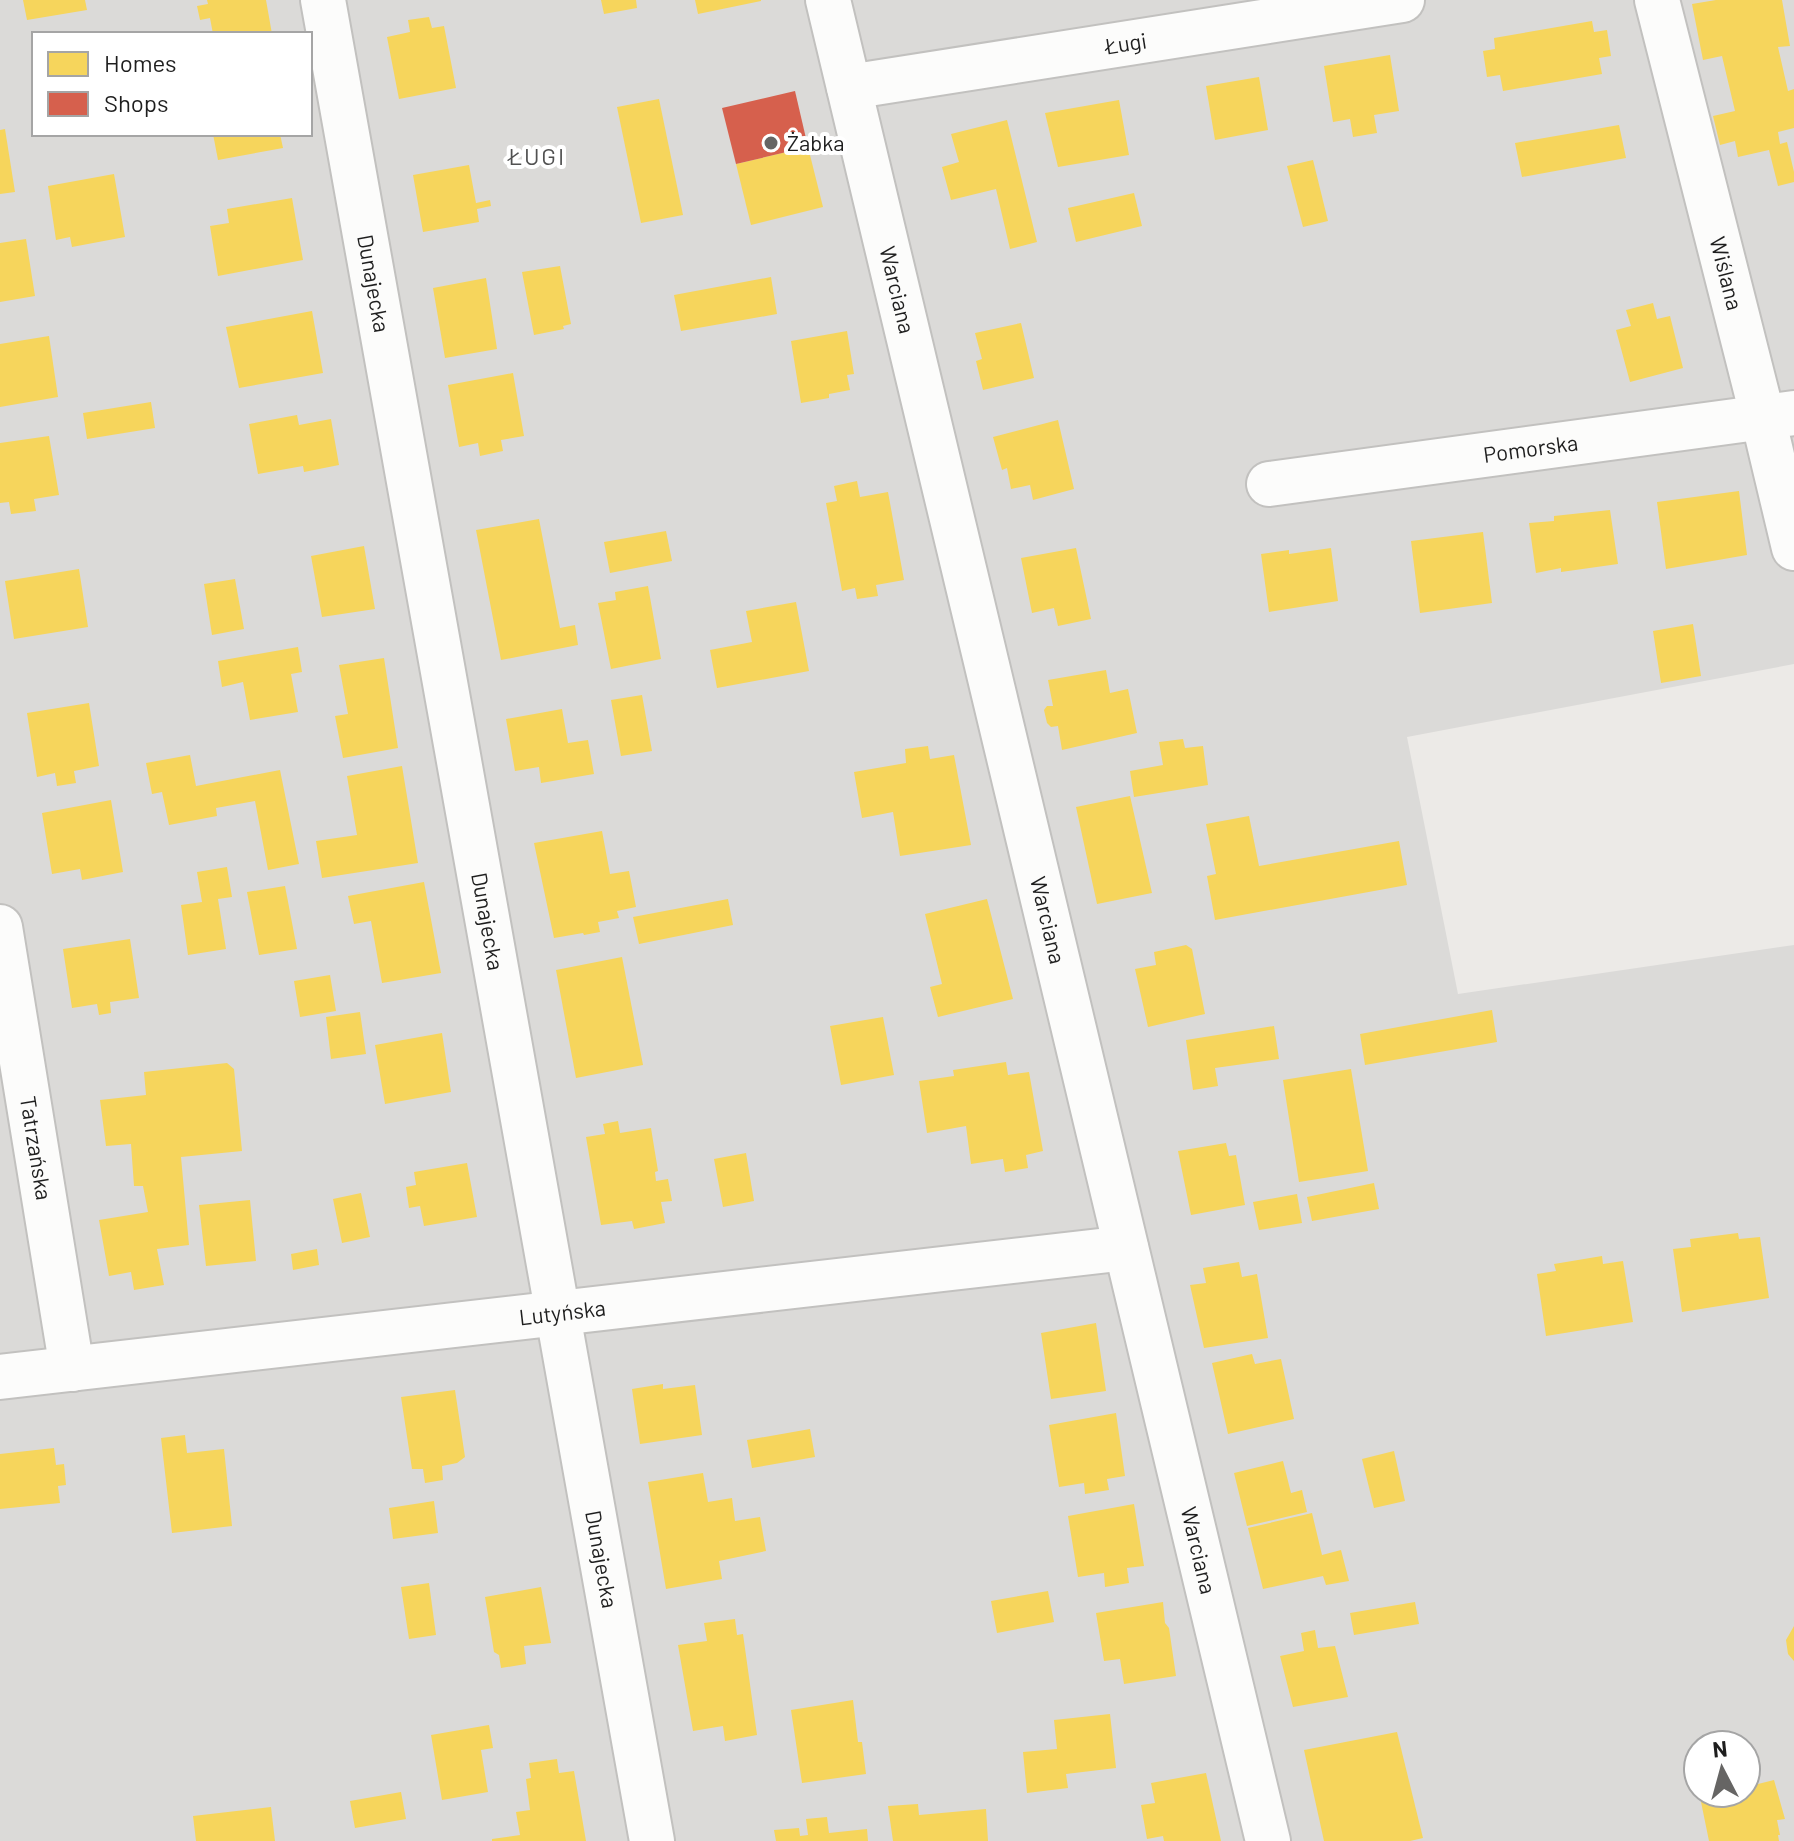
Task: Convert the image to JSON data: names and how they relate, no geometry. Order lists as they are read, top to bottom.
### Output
{
  "streets": {
    "street": [
      "Ługi",
      "Wiślana",
      "Dunajecka",
      "Warciana",
      "Pomorska",
      "Tatrzańska",
      "Lutyńska"
    ]
  },
  "crossings": [
    ["Ługi", "Warciana"],
    ["Wiślana", "Pomorska"],
    ["Dunajecka", "Lutyńska"],
    ["Warciana", "Lutyńska"],
    ["Tatrzańska", "Lutyńska"]
  ],
  "districts": ["ŁUGI"],
  "places": ["Żabka"],
  "legend": ["Homes", "Shops"],
  "north": "top"
}
